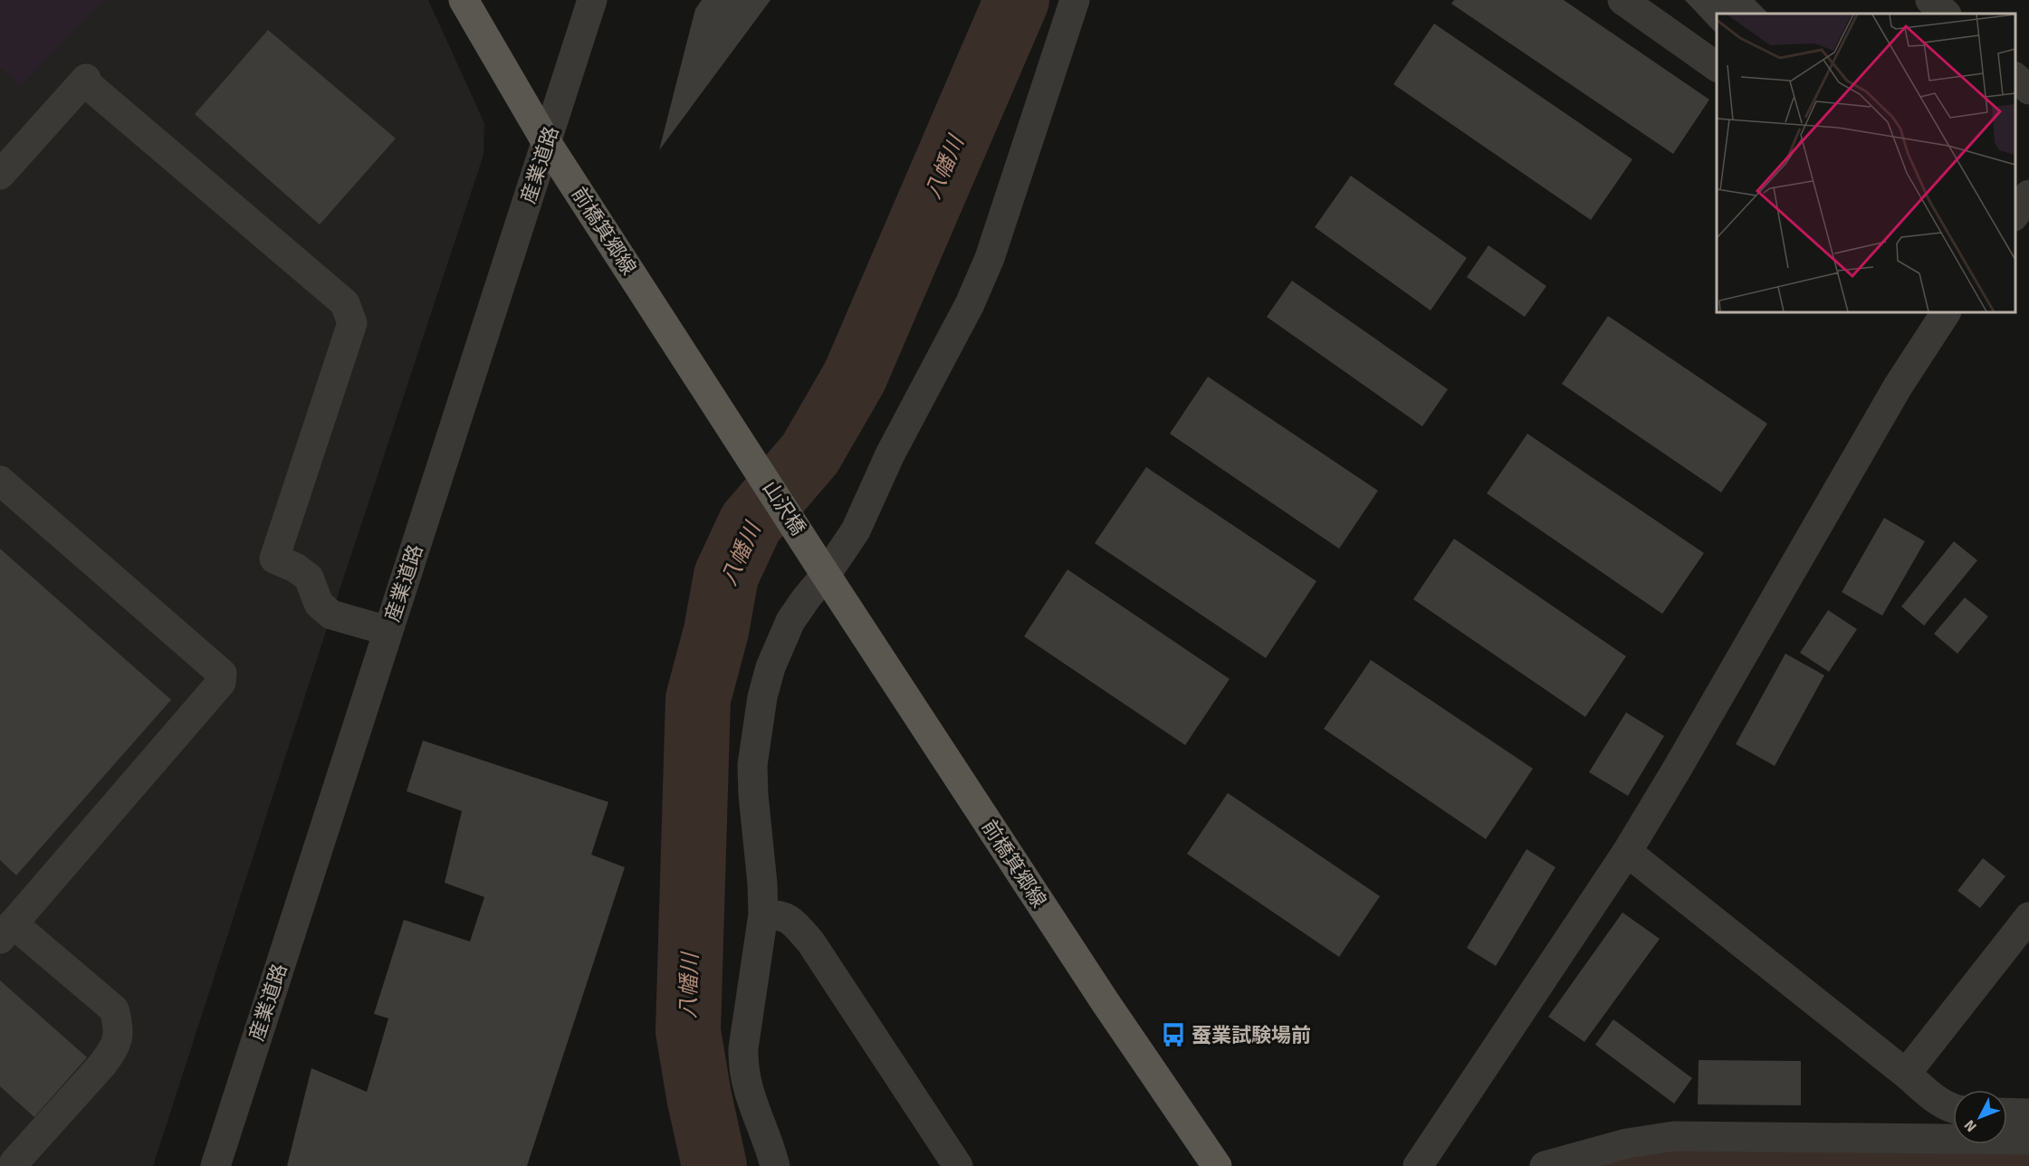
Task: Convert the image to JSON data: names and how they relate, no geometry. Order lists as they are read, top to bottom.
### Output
{
  "streets": {
    "main road": ["前橋箕郷線", "山沢橋"],
    "street": ["産業道路"]
  },
  "crossings": [
    ["産業道路", "前橋箕郷線"],
    ["前橋箕郷線", "山沢橋"]
  ],
  "water": ["八幡川"],
  "places": {
    "bus stop": ["蚕業試験場前"]
  },
  "north": "bottom left"
}
